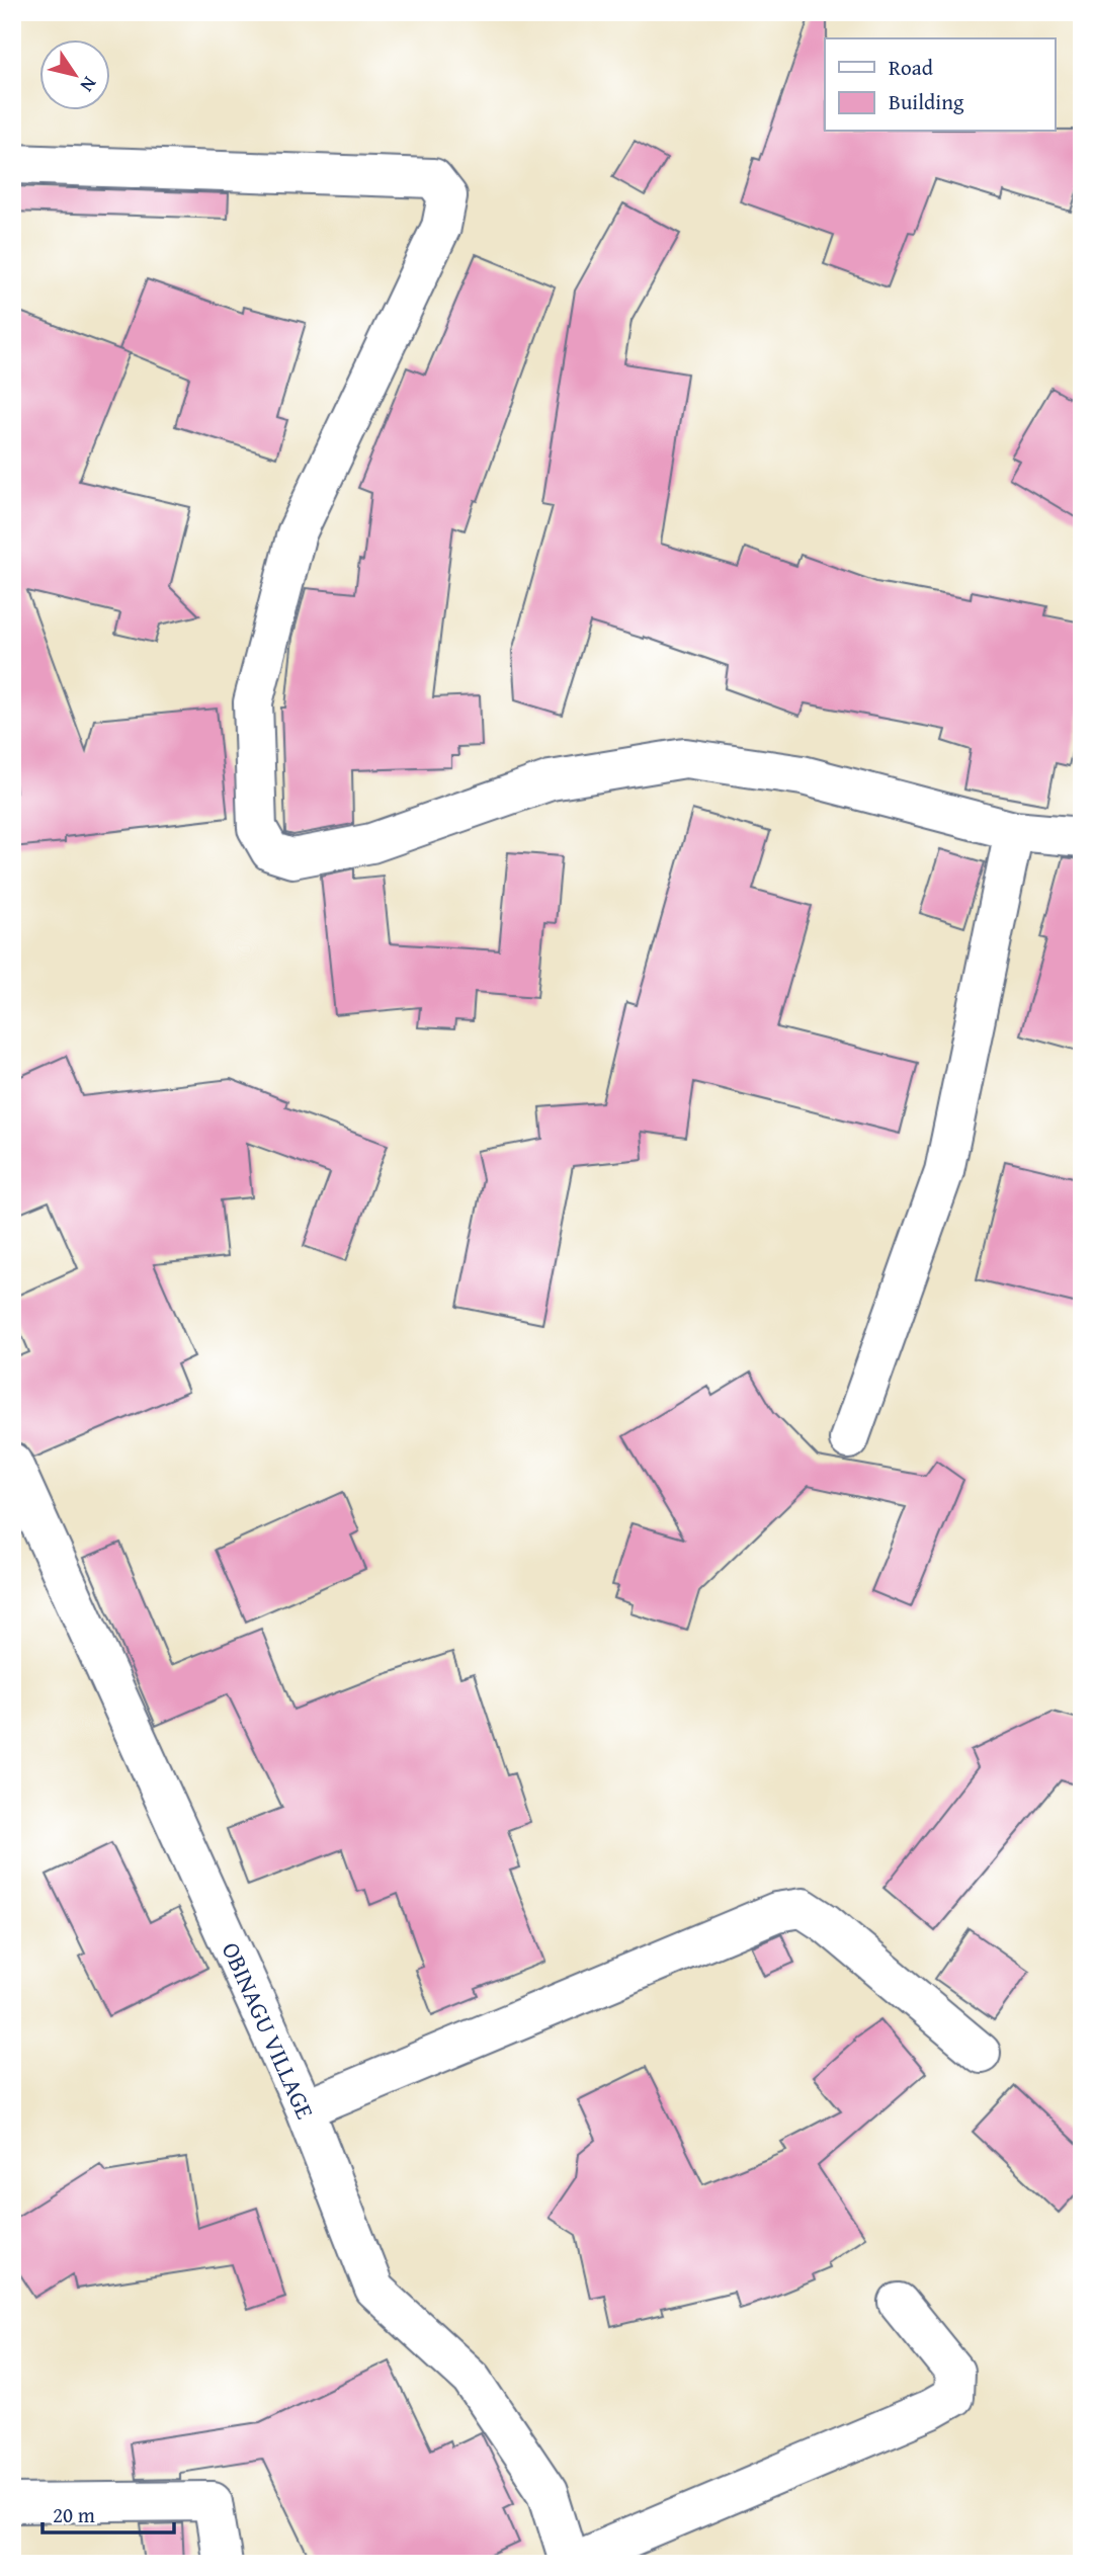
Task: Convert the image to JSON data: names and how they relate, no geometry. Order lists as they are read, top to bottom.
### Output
{
  "streets": {
    "street": ["OBINAGU VILLAGE"]
  },
  "legend": ["Road", "Building"],
  "scale_bar": "20 m",
  "north": "bottom right"
}
